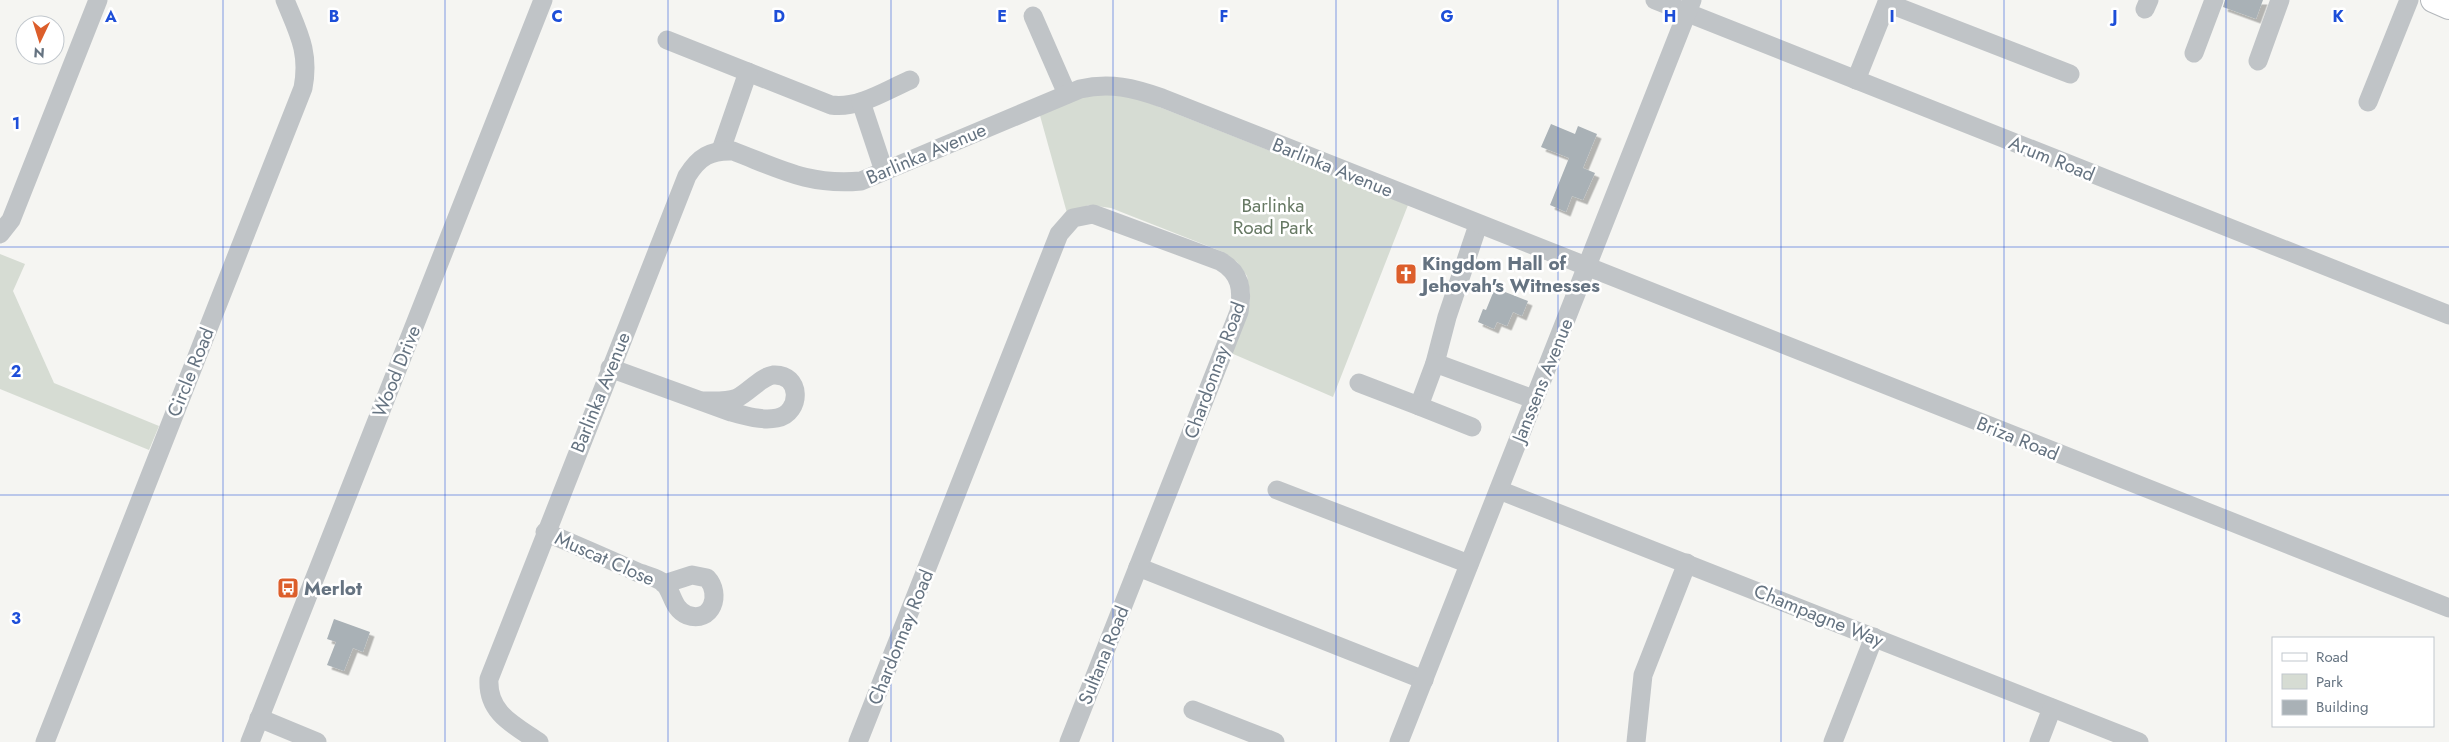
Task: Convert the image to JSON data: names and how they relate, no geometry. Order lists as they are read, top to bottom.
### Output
{
  "streets": {
    "street": [
      "Barlinka Avenue",
      "Arum Road",
      "Chardonnay Road",
      "Wood Drive",
      "Circle Road",
      "Janssens Avenue",
      "Briza Road",
      "Muscat Close",
      "Champagne Way",
      "Sultana Road"
    ]
  },
  "crossings": [
    ["Barlinka Avenue", "Janssens Avenue"],
    ["Barlinka Avenue", "Briza Road"],
    ["Barlinka Avenue", "Muscat Close"],
    ["Arum Road", "Janssens Avenue"],
    ["Chardonnay Road", "Sultana Road"],
    ["Janssens Avenue", "Briza Road"],
    ["Janssens Avenue", "Champagne Way"]
  ],
  "parks": ["Barlinka Road Park"],
  "places": {
    "church": ["Kingdom Hall of Jehovah's Witnesses"],
    "bus stop": ["Merlot"]
  },
  "legend": ["Road", "Park", "Building"],
  "north": "bottom",
  "grid": {
    "columns": [
      "A",
      "B",
      "C",
      "D",
      "E",
      "F",
      "G",
      "H",
      "I",
      "J",
      "K"
    ],
    "rows": ["1", "2", "3"]
  }
}
